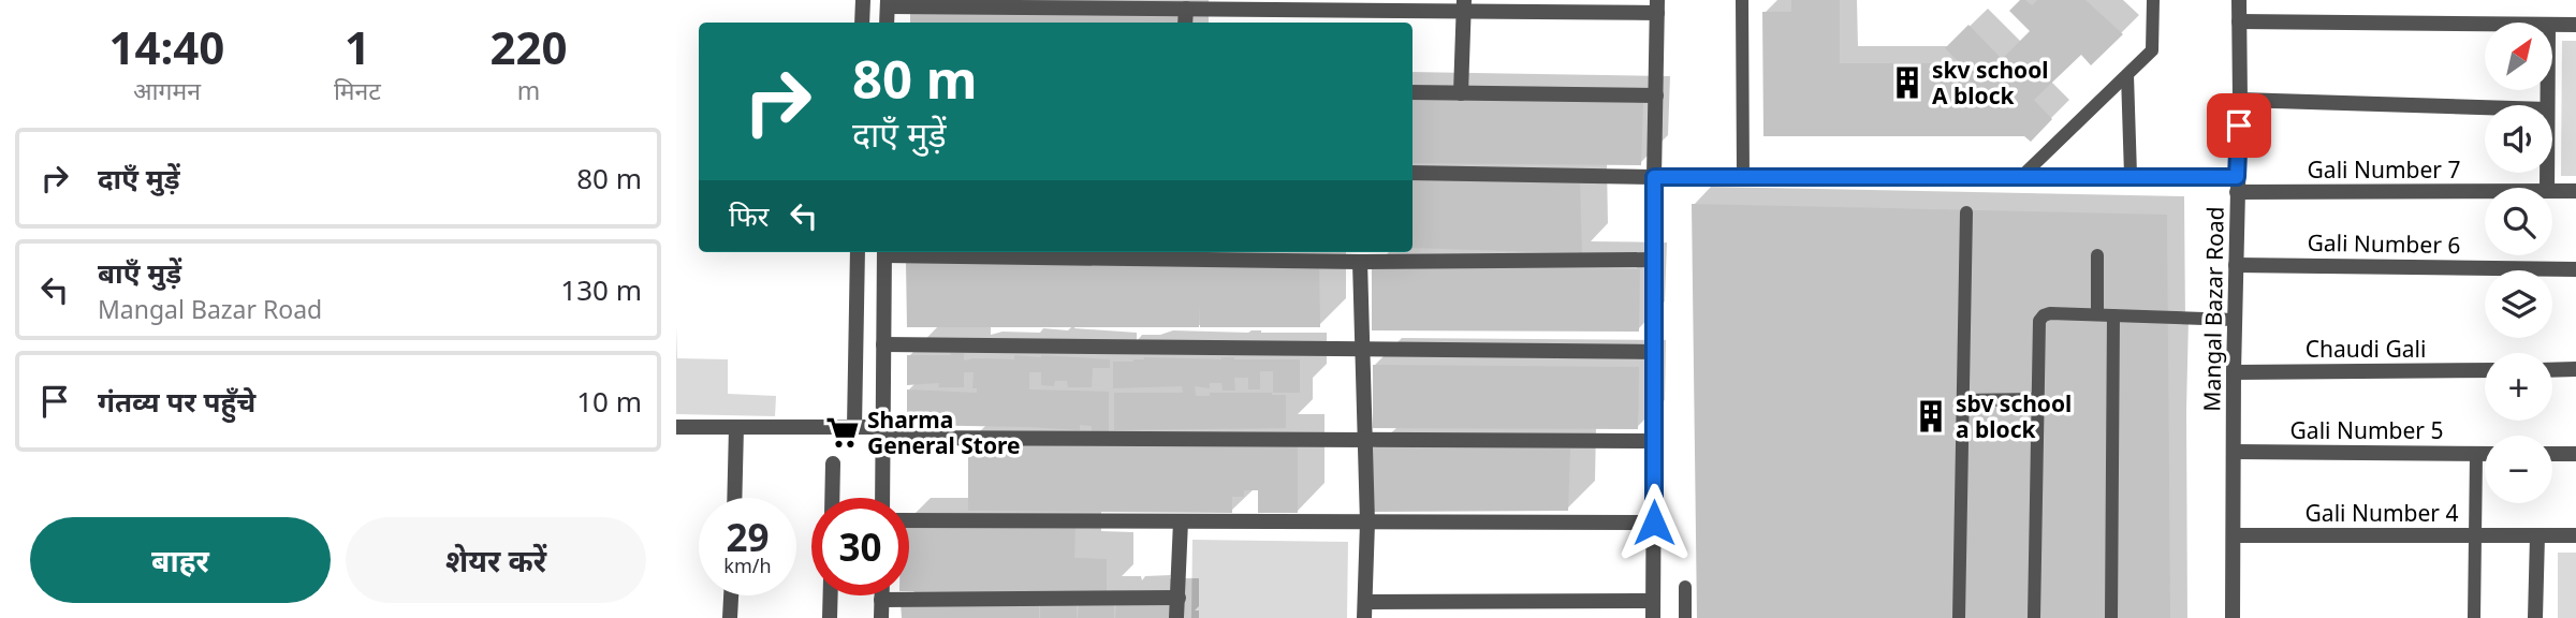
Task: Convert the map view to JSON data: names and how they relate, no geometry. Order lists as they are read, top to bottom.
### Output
{
  "streets": {
    "street": [
      "Gali Number 7",
      "Gali Number 6",
      "Mangal Bazar Road",
      "Chaudi Gali",
      "Gali Number 5",
      "Gali Number 4"
    ]
  },
  "crossings": [
    ["Gali Number 7", "Mangal Bazar Road"],
    ["Gali Number 6", "Mangal Bazar Road"],
    ["Mangal Bazar Road", "Chaudi Gali"],
    ["Mangal Bazar Road", "Gali Number 5"],
    ["Mangal Bazar Road", "Gali Number 4"]
  ],
  "places": {
    "building": ["skv school A block", "sbv school a block"],
    "supermarket": ["Sharma General Store"]
  },
  "north": "top right",
  "page": {
    "eta": [
      "14:40",
      "आगमन",
      "1",
      "मिनट",
      "220",
      "m"
    ],
    "map_buttons": ["+", "−"],
    "turn": ["80 m", "दाएँ मुड़ें"],
    "list": [
      {
        "name": "दाएँ मुड़ें",
        "value": "80 m"
      },
      {
        "name": "बाएँ मुड़ें",
        "note": "Mangal Bazar Road",
        "value": "130 m"
      },
      {
        "name": "गंतव्य पर पहुँचे",
        "value": "10 m"
      }
    ],
    "then": "फिर",
    "speed": "29 km/h",
    "limit": "30",
    "buttons": ["बाहर", "शेयर करें"]
  }
}
